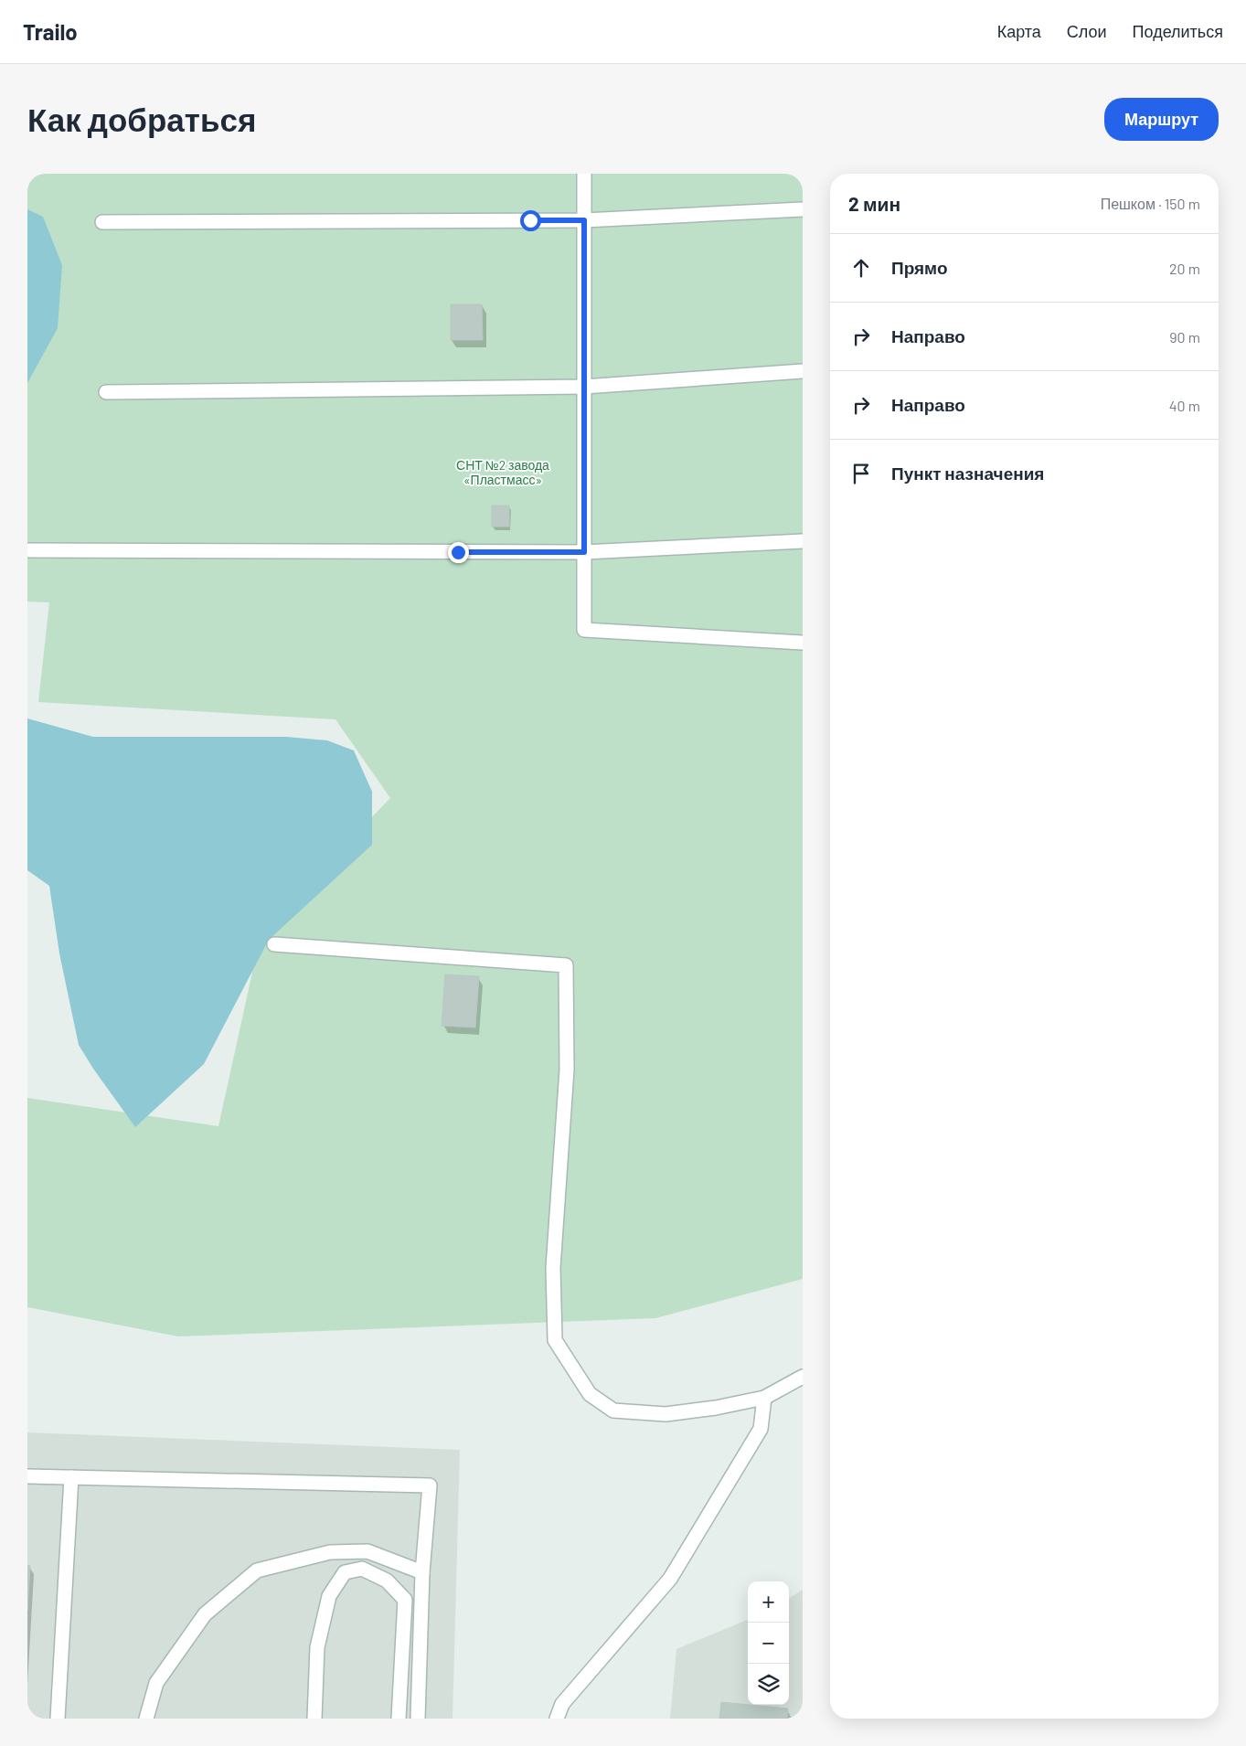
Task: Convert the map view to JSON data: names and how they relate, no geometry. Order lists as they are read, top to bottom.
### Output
{
  "parks": ["СНТ №2 завода «Пластмасс»"],
  "page": {
    "header": "Trailo",
    "nav": ["Карта", "Слои", "Поделиться"],
    "buttons": "Маршрут",
    "title": "Как добраться",
    "heading": ["2 мин", "Пешком · 150 m"],
    "list": [
      ["Прямо", "20 m"],
      ["Направо", "90 m"],
      ["Направо", "40 m"],
      "Пункт назначения"
    ],
    "map_buttons": ["+", "−"]
  }
}
